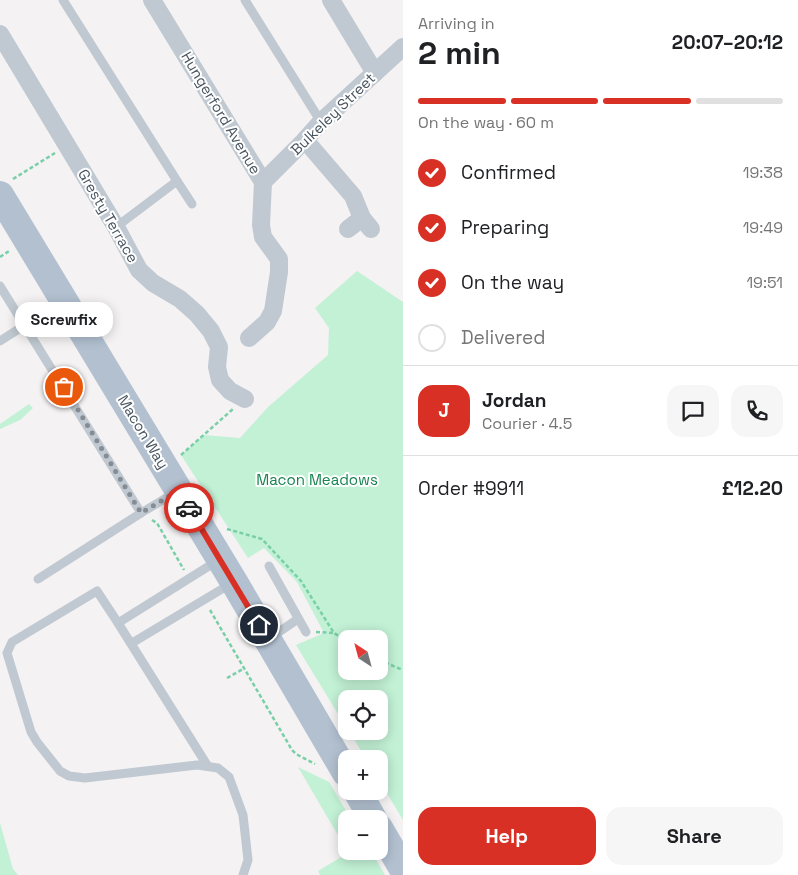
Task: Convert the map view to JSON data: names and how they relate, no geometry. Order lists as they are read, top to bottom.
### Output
{
  "streets": {
    "main road": ["Macon Way"],
    "street": ["Hungerford Avenue", "Bulkeley Street", "Gresty Terrace"]
  },
  "crossings": [
    ["Hungerford Avenue", "Bulkeley Street"]
  ],
  "parks": ["Macon Meadows"],
  "places": ["Screwfix"],
  "north": "top left",
  "page": {
    "heading": ["2 min", "Arriving in", "20:07–20:12"],
    "panel": [
      "Jordan",
      "Courier · 4.5",
      "Order #9911",
      "£12.20"
    ],
    "bar": "On the way · 60 m",
    "list": [
      ["Confirmed", "19:38"],
      ["Preparing", "19:49"],
      ["On the way", "19:51"],
      "Delivered"
    ],
    "bubble": "Screwfix",
    "round": "J",
    "map_buttons": ["+", "−"],
    "buttons": ["Help", "Share"]
  }
}
